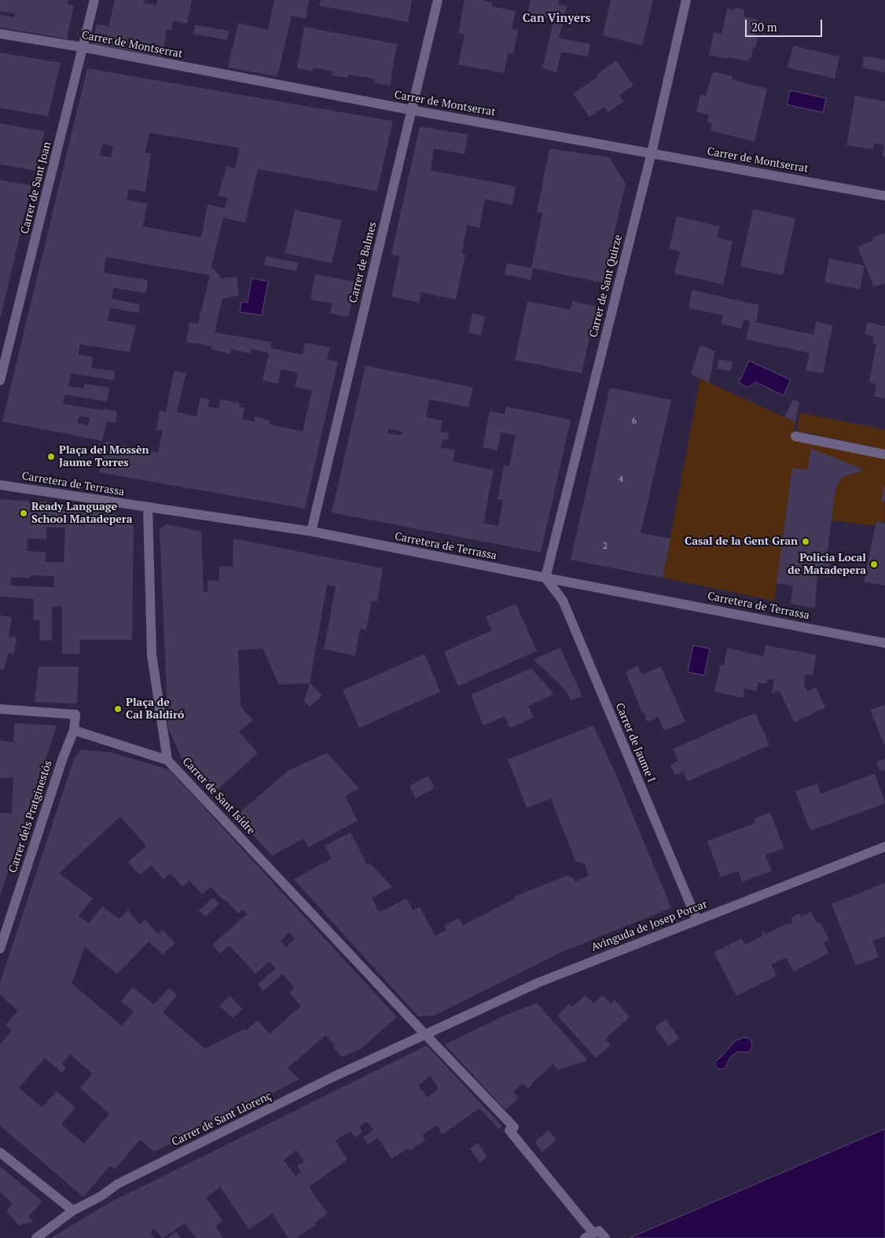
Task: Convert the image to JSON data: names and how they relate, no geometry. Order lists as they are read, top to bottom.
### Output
{
  "streets": {
    "street": [
      "Carrer de Montserrat",
      "Carrer de Sant Joan",
      "Carrer de Balmes",
      "Carrer de Sant Quirze",
      "Carretera de Terrassa",
      "Carrer de Jaume I",
      "Carrer de Sant Isidre",
      "Carrer dels Pratginestós",
      "Avinguda de Josep Porcar",
      "Carrer de Sant Llorenç"
    ]
  },
  "crossings": [
    ["Carrer de Montserrat", "Carrer de Sant Joan"],
    ["Carrer de Montserrat", "Carrer de Balmes"],
    ["Carrer de Montserrat", "Carrer de Sant Quirze"],
    ["Carrer de Balmes", "Carretera de Terrassa"],
    ["Carrer de Sant Quirze", "Carretera de Terrassa"],
    ["Carrer de Sant Quirze", "Carrer de Jaume I"],
    ["Carretera de Terrassa", "Carrer de Jaume I"],
    ["Carretera de Terrassa", "Carrer de Sant Isidre"],
    ["Carrer de Jaume I", "Avinguda de Josep Porcar"],
    ["Carrer de Sant Isidre", "Avinguda de Josep Porcar"],
    ["Carrer de Sant Isidre", "Carrer de Sant Llorenç"],
    ["Avinguda de Josep Porcar", "Carrer de Sant Llorenç"]
  ],
  "districts": ["Can Vinyers"],
  "places": [
    "Plaça del Mossèn Jaume Torres",
    "Ready Language School Matadepera",
    "Casal de la Gent Gran",
    "Policia Local de Matadepera",
    "Plaça de Cal Baldiró"
  ],
  "house_numbers": ["6", "4", "2"],
  "scale_bar": "20 m"
}
